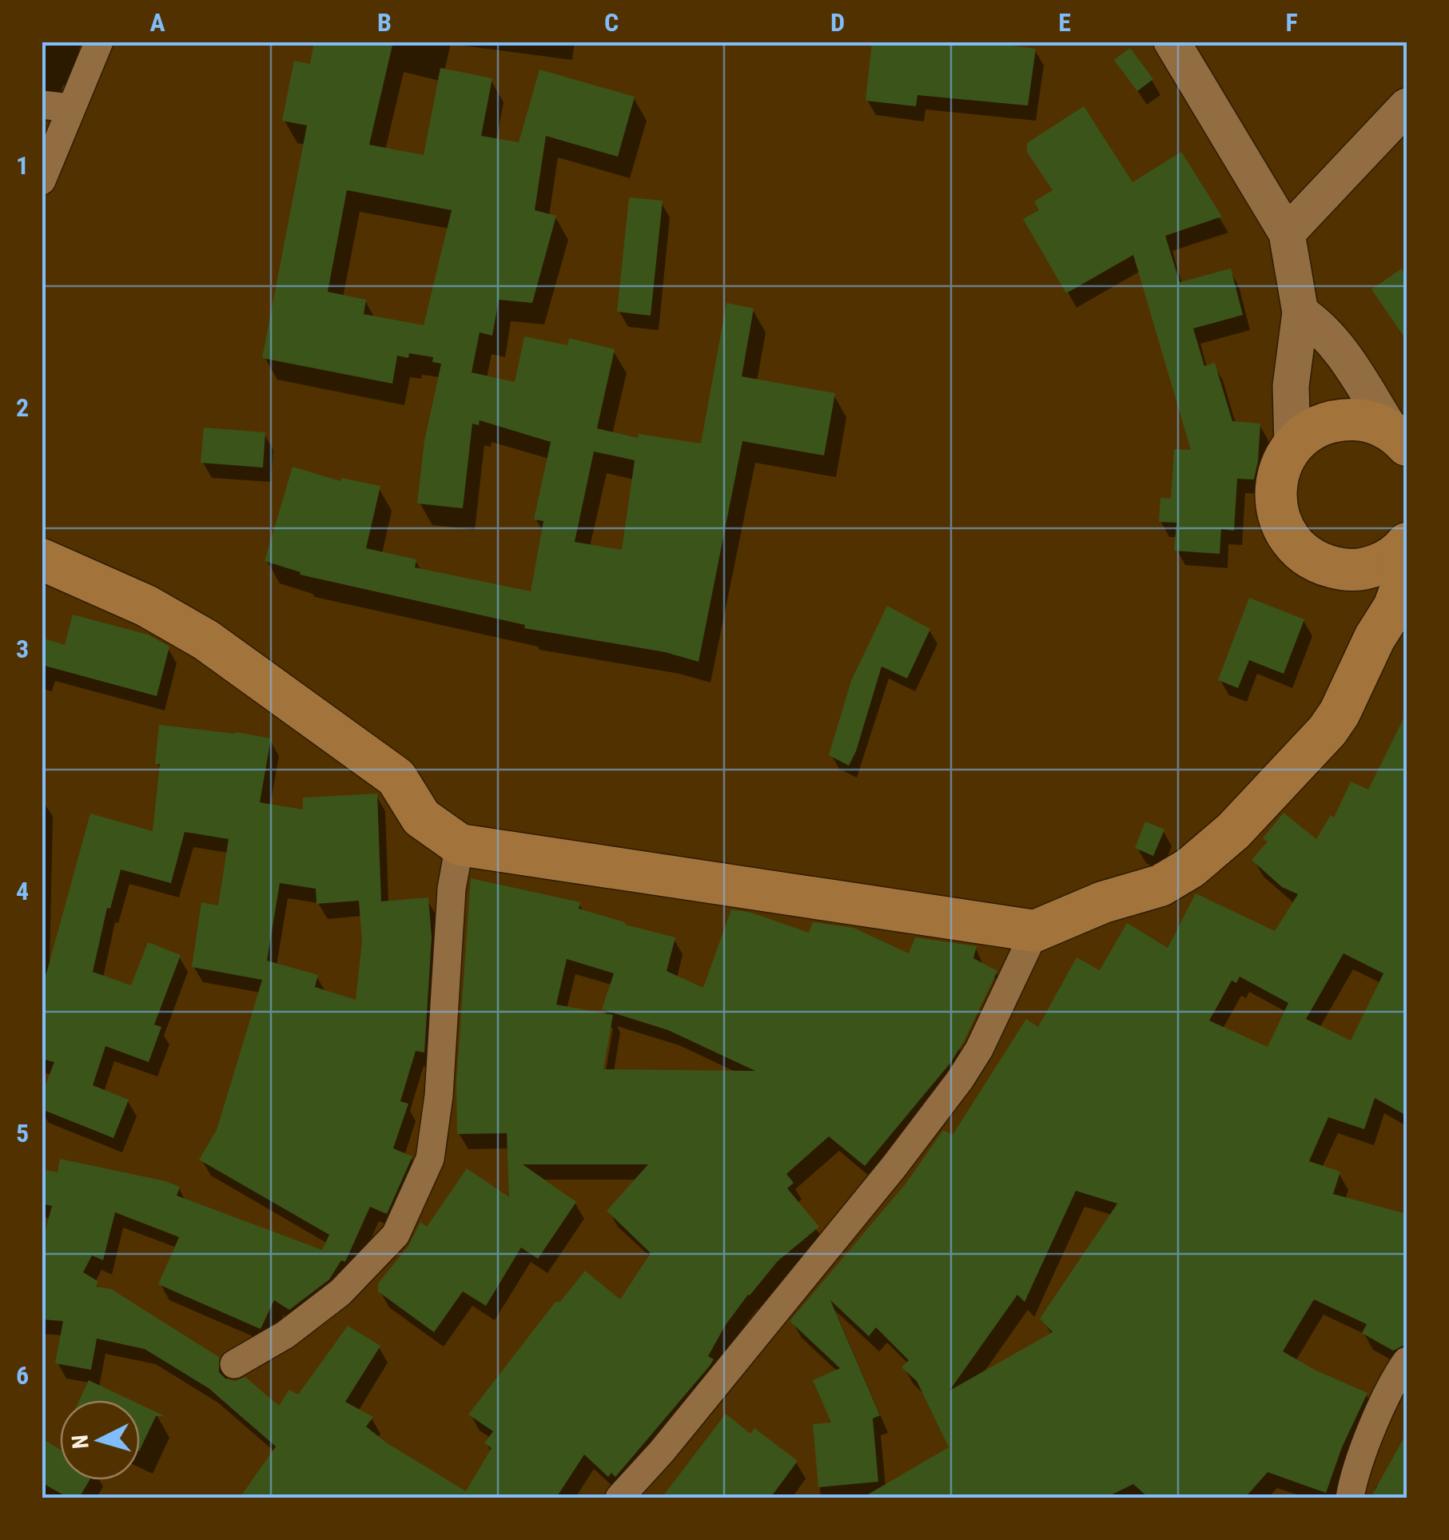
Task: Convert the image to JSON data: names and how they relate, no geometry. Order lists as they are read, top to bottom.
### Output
{
  "north": "left",
  "grid": {
    "columns": [
      "A",
      "B",
      "C",
      "D",
      "E",
      "F"
    ],
    "rows": [
      "1",
      "2",
      "3",
      "4",
      "5",
      "6"
    ]
  }
}
